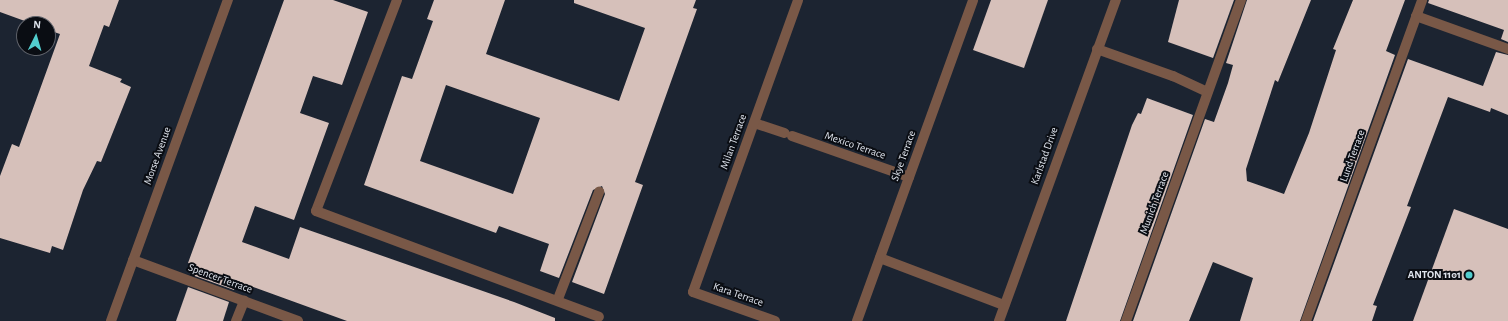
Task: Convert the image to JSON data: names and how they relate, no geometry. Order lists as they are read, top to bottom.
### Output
{
  "streets": {
    "street": [
      "Milan Terrace",
      "Mexico Terrace",
      "Morse Avenue",
      "Skye Terrace",
      "Karlstad Drive",
      "Lund Terrace",
      "Munich Terrace",
      "Spencer Terrace",
      "Kara Terrace"
    ]
  },
  "crossings": [
    ["Milan Terrace", "Mexico Terrace"],
    ["Milan Terrace", "Kara Terrace"],
    ["Mexico Terrace", "Skye Terrace"],
    ["Morse Avenue", "Spencer Terrace"]
  ],
  "places": ["ANTON 1101"],
  "north": "top"
}
